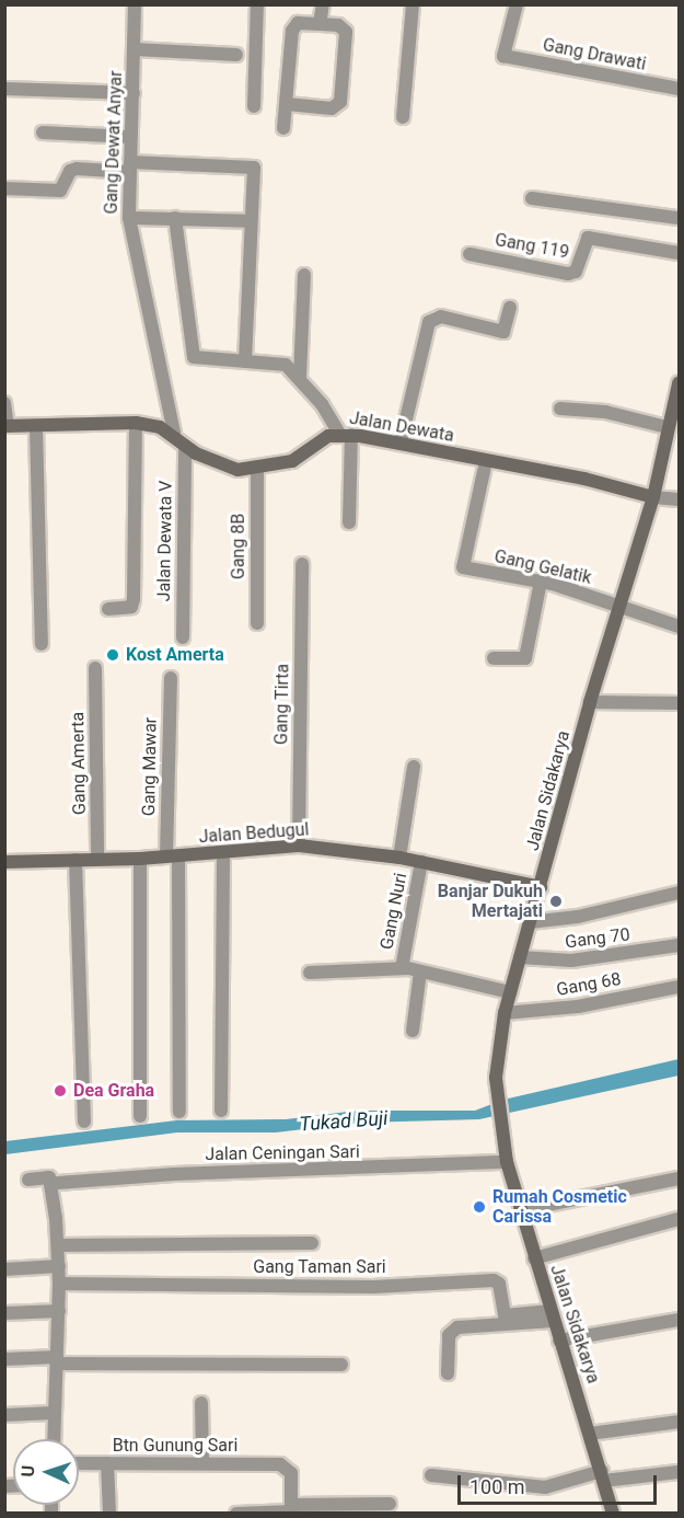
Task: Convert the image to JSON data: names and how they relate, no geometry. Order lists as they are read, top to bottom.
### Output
{
  "streets": {
    "street": [
      "Gang Drawati",
      "Gang Dewat Anyar",
      "Gang 119",
      "Jalan Dewata",
      "Jalan Dewata V",
      "Gang 8B",
      "Gang Gelatik",
      "Gang Tirta",
      "Gang Amerta",
      "Gang Mawar",
      "Jalan Sidakarya",
      "Jalan Bedugul",
      "Gang Nuri",
      "Gang 70",
      "Gang 68",
      "Jalan Ceningan Sari",
      "Gang Taman Sari",
      "Btn Gunung Sari"
    ]
  },
  "crossings": [
    ["Gang Dewat Anyar", "Jalan Dewata"],
    ["Jalan Dewata", "Jalan Dewata V"],
    ["Jalan Dewata", "Gang 8B"],
    ["Jalan Dewata", "Gang Gelatik"],
    ["Jalan Dewata", "Jalan Sidakarya"],
    ["Gang Gelatik", "Jalan Sidakarya"],
    ["Gang Tirta", "Jalan Bedugul"],
    ["Gang Amerta", "Jalan Bedugul"],
    ["Gang Mawar", "Jalan Bedugul"],
    ["Jalan Sidakarya", "Jalan Bedugul"],
    ["Jalan Sidakarya", "Gang 70"],
    ["Jalan Sidakarya", "Gang 68"],
    ["Jalan Sidakarya", "Jalan Ceningan Sari"],
    ["Jalan Sidakarya", "Gang Taman Sari"],
    ["Jalan Bedugul", "Gang Nuri"]
  ],
  "water": ["Tukad Buji"],
  "places": [
    "Kost Amerta",
    "Banjar Dukuh Mertajati",
    "Dea Graha",
    "Rumah Cosmetic Carissa"
  ],
  "scale_bar": "100 m",
  "north": "left"
}
